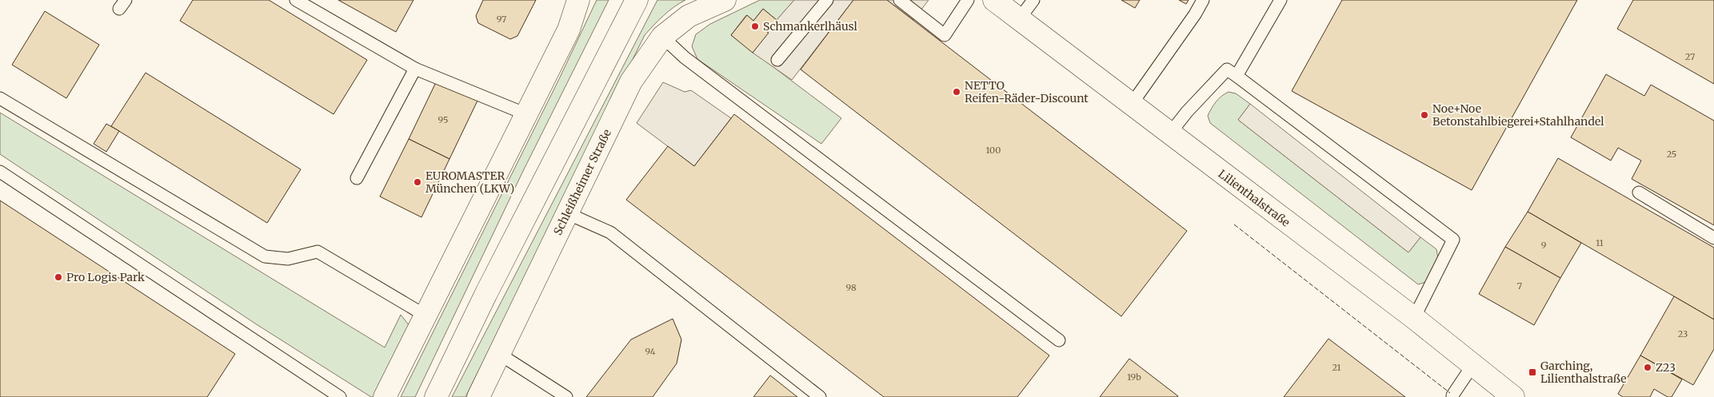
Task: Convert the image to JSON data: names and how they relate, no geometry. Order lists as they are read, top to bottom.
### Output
{
  "streets": {
    "street": ["Schleißheimer Straße", "Lilienthalstraße"]
  },
  "places": {
    "other": [
      "Schmankerlhäusl",
      "NETTO Reifen-Räder-Discount",
      "Noe+Noe Betonstahlbiegerei+Stahlhandel",
      "EUROMASTER München (LKW)",
      "Pro Logis Park",
      "Z23"
    ],
    "transit": ["Garching, Lilienthalstraße"]
  },
  "house_numbers": [
    "97",
    "27",
    "95",
    "100",
    "25",
    "11",
    "9",
    "7",
    "98",
    "23",
    "94",
    "21",
    "19b"
  ]
}
